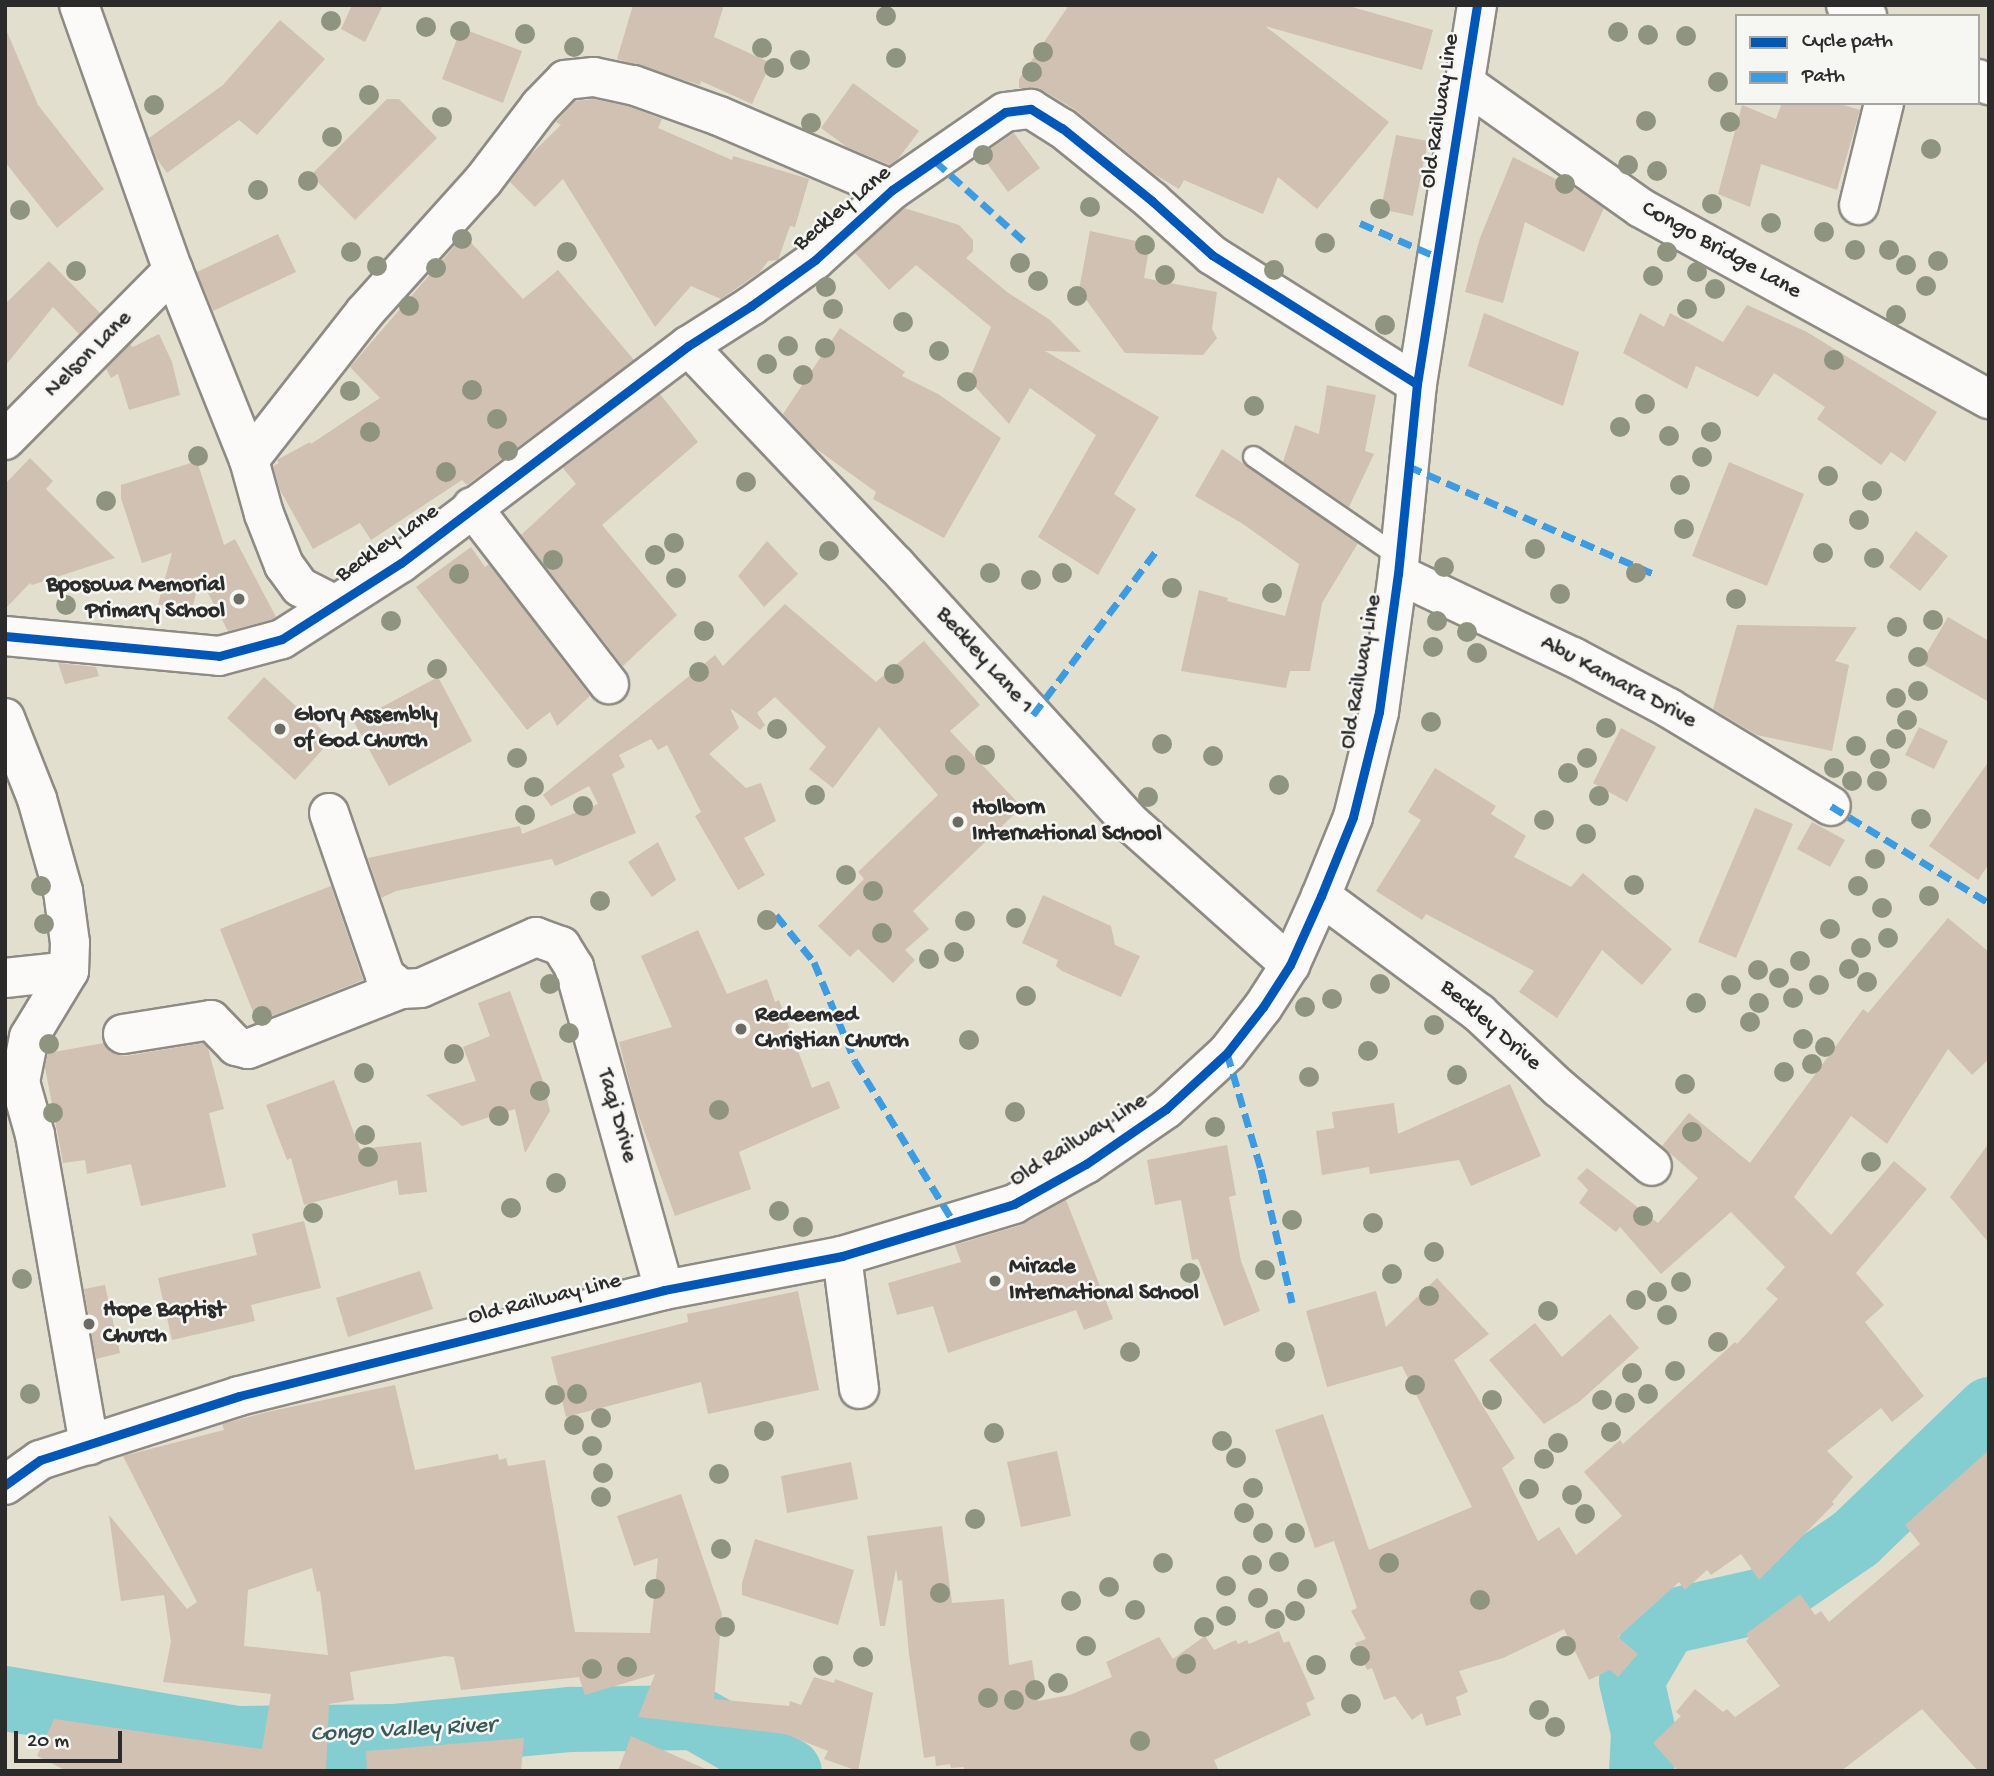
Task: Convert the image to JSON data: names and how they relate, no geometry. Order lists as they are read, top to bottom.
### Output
{
  "streets": {
    "street": [
      "Old Railway Line",
      "Beckley Lane",
      "Congo Bridge Lane",
      "Nelson Lane",
      "Beckley Lane 1",
      "Abu Kamara Drive",
      "Beckley Drive",
      "Taqi Drive"
    ]
  },
  "crossings": [
    ["Old Railway Line", "Beckley Lane"],
    ["Old Railway Line", "Congo Bridge Lane"],
    ["Old Railway Line", "Beckley Lane 1"],
    ["Old Railway Line", "Abu Kamara Drive"],
    ["Old Railway Line", "Beckley Drive"],
    ["Old Railway Line", "Taqi Drive"],
    ["Beckley Lane", "Beckley Lane 1"]
  ],
  "water": ["Congo Valley River"],
  "places": [
    "Bposowa Memorial Primary School",
    "Glory Assembly of God Church",
    "Holborn International School",
    "Redeemed Christian Church",
    "Miracle International School",
    "Hope Baptist Church"
  ],
  "legend": ["Cycle path", "Path"],
  "scale_bar": "20 m"
}
